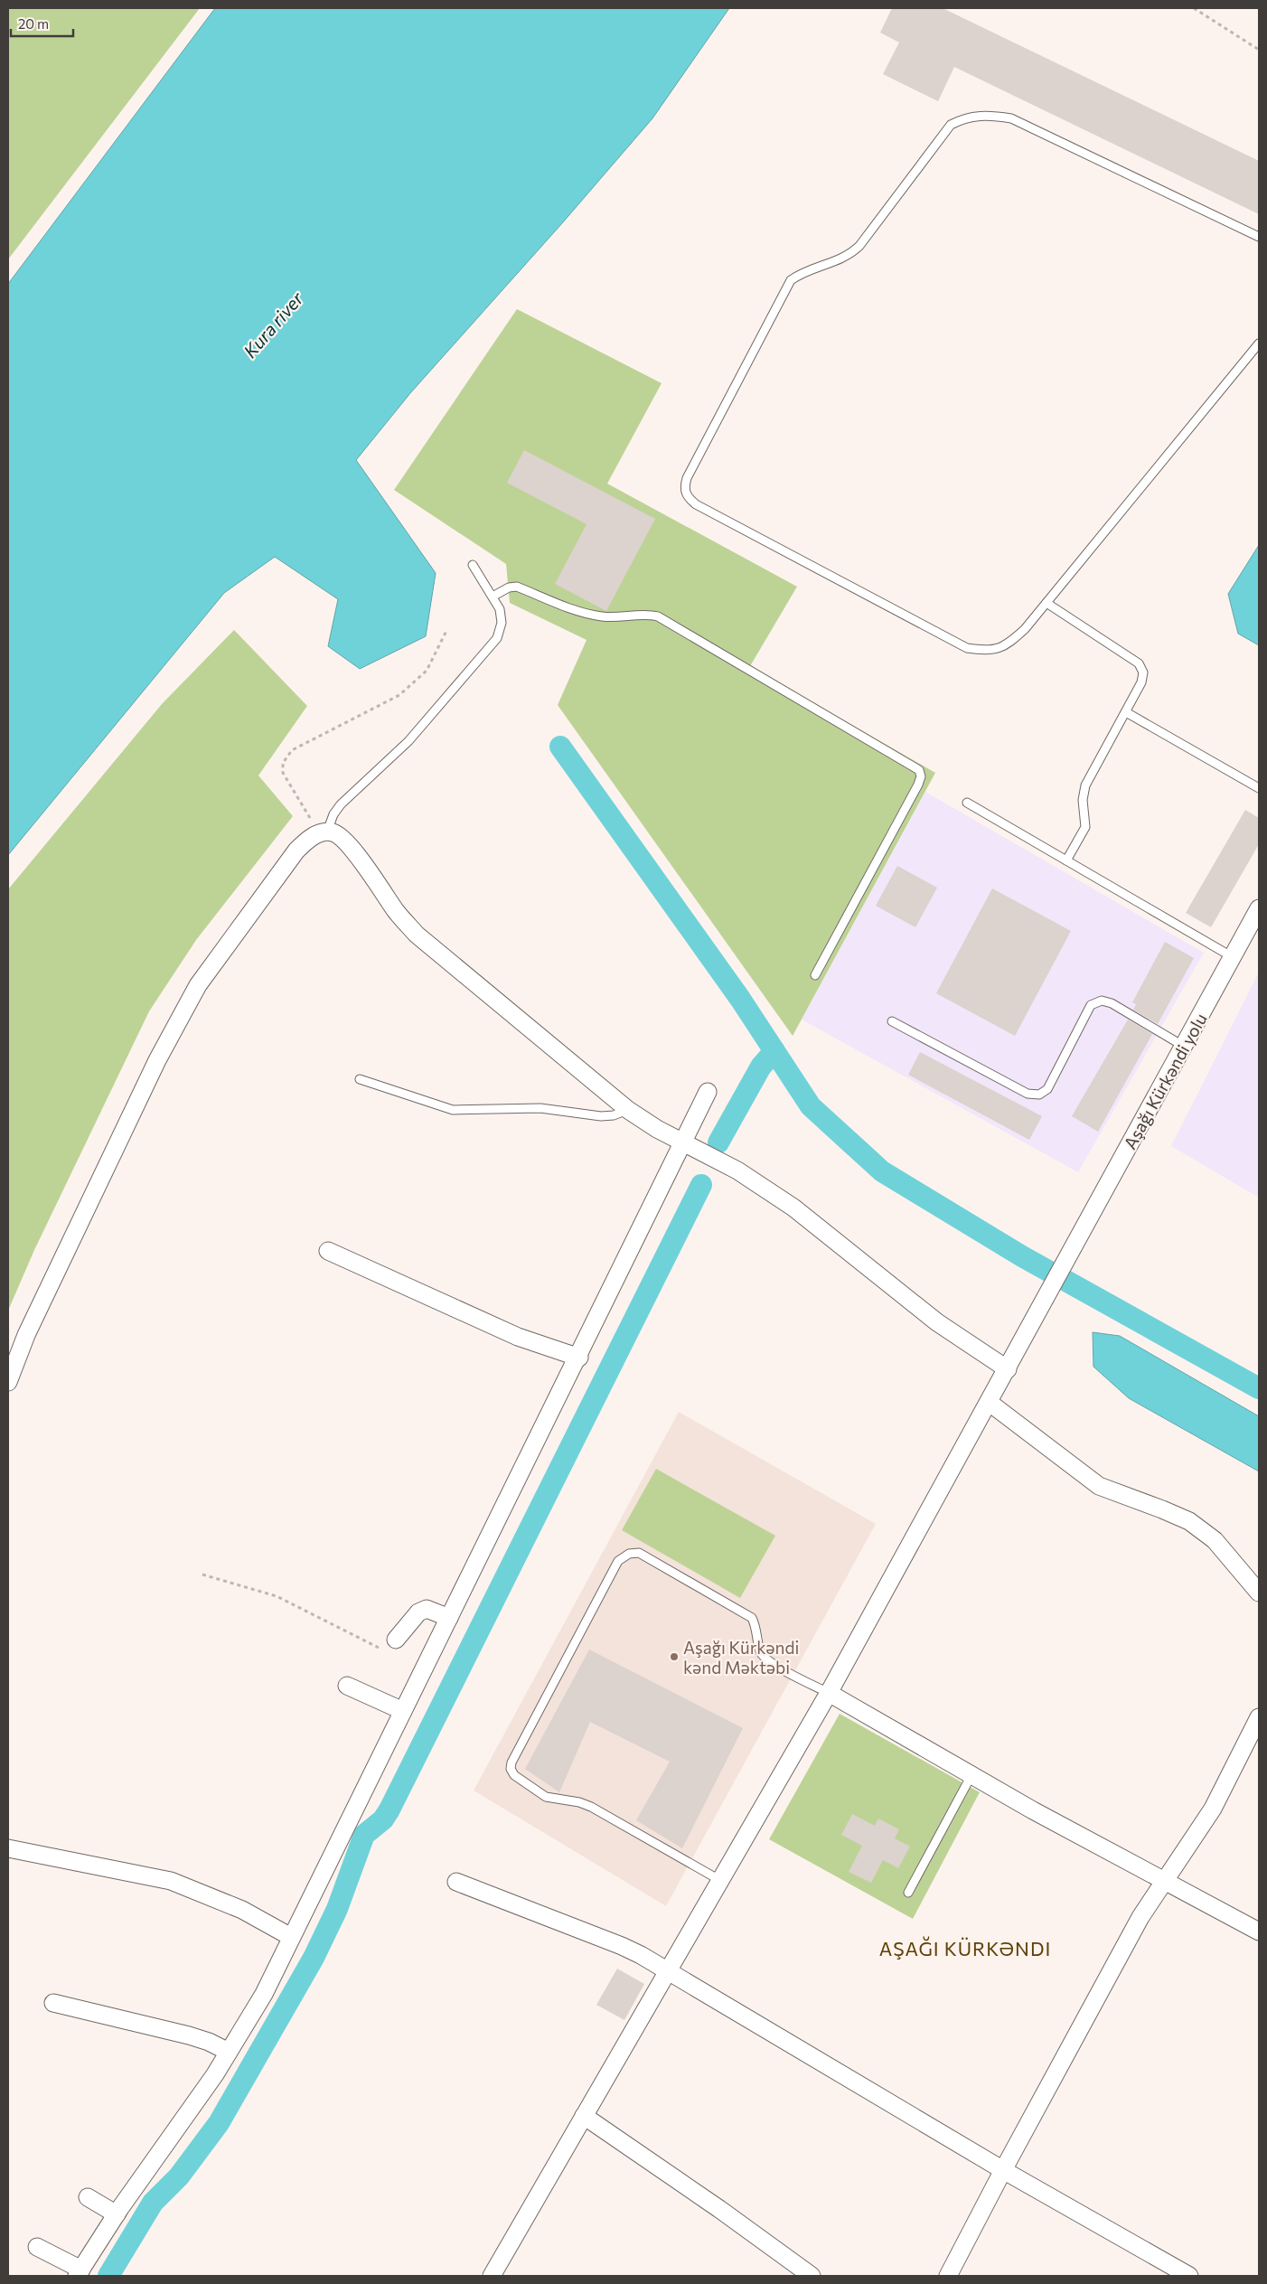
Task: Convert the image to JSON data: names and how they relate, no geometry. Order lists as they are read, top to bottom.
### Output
{
  "streets": {
    "street": ["Aşağı Kürkəndi yolu"]
  },
  "districts": ["AŞAĞI KÜRKƏNDI"],
  "water": ["Kura river"],
  "places": ["Aşağı Kürkəndi kənd Məktəbi"],
  "scale_bar": "20 m"
}
